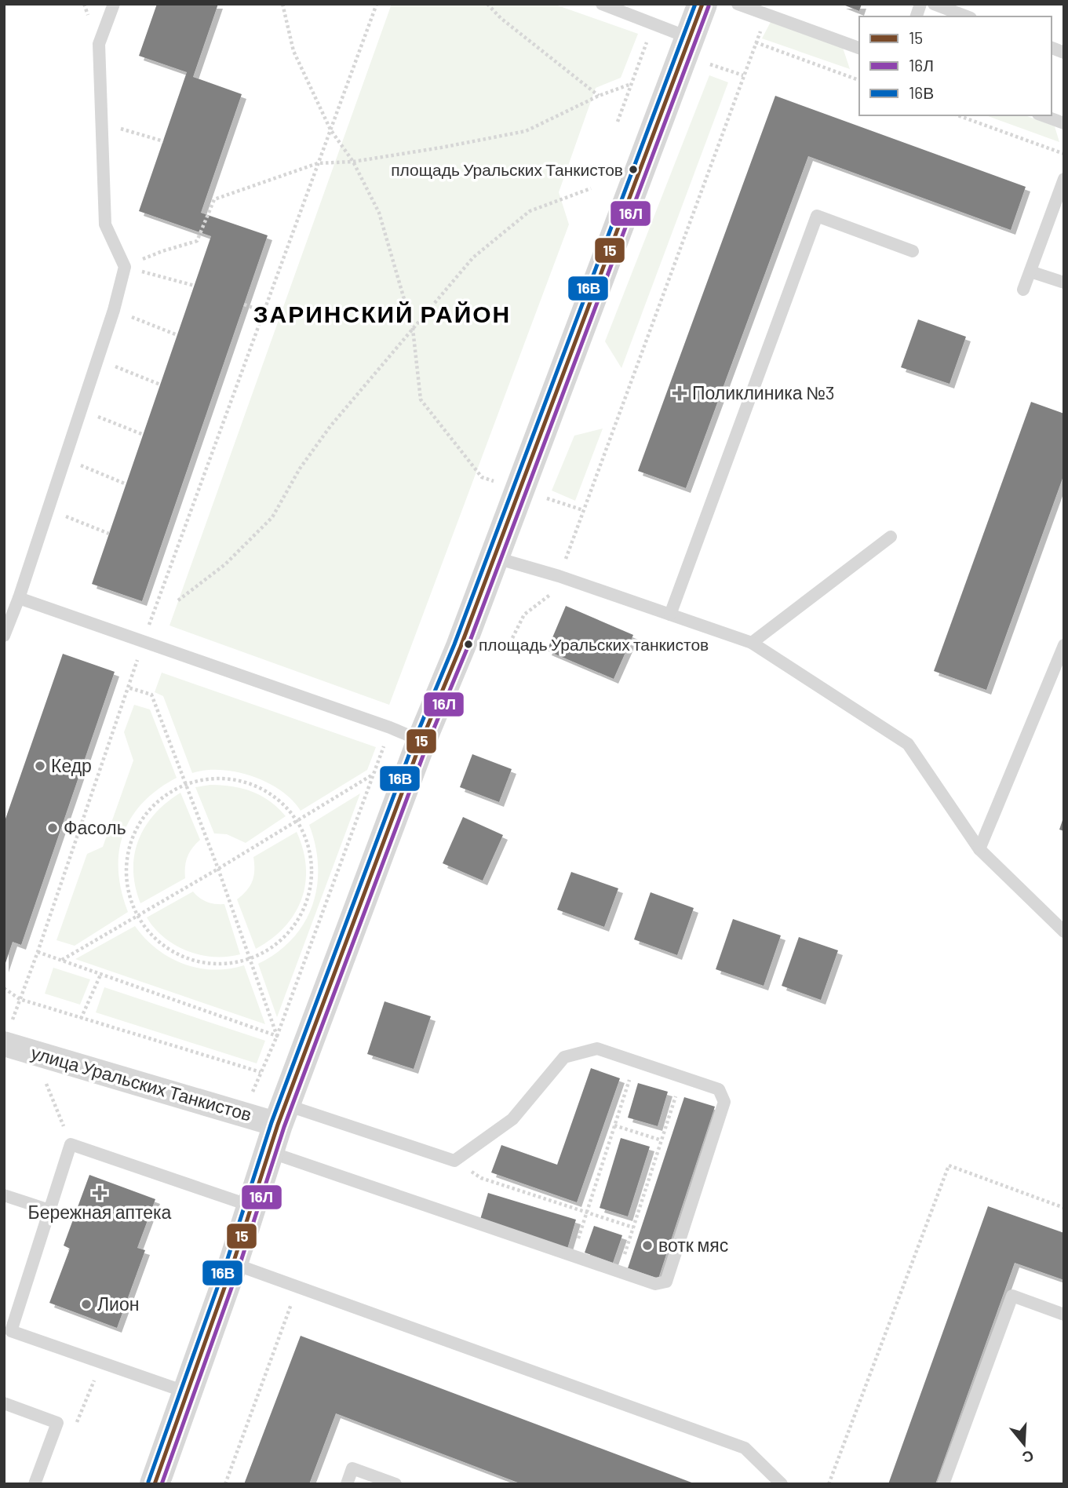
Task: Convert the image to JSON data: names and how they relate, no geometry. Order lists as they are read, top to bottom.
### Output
{
  "streets": {
    "street": ["улица Уральских Танкистов"]
  },
  "districts": ["ЗАРИНСКИЙ РАЙОН"],
  "places": {
    "other": [
      "площадь Уральских Танкистов",
      "площадь Уральских танкистов",
      "Кедр",
      "Фасоль",
      "вотк мяс",
      "Лион"
    ],
    "health": ["Поликлиника №3", "Бережная аптека"]
  },
  "lines": ["transit line 15", "transit line 16В", "transit line 16Л"],
  "legend": ["15", "16Л", "16В"],
  "north": "bottom"
}
